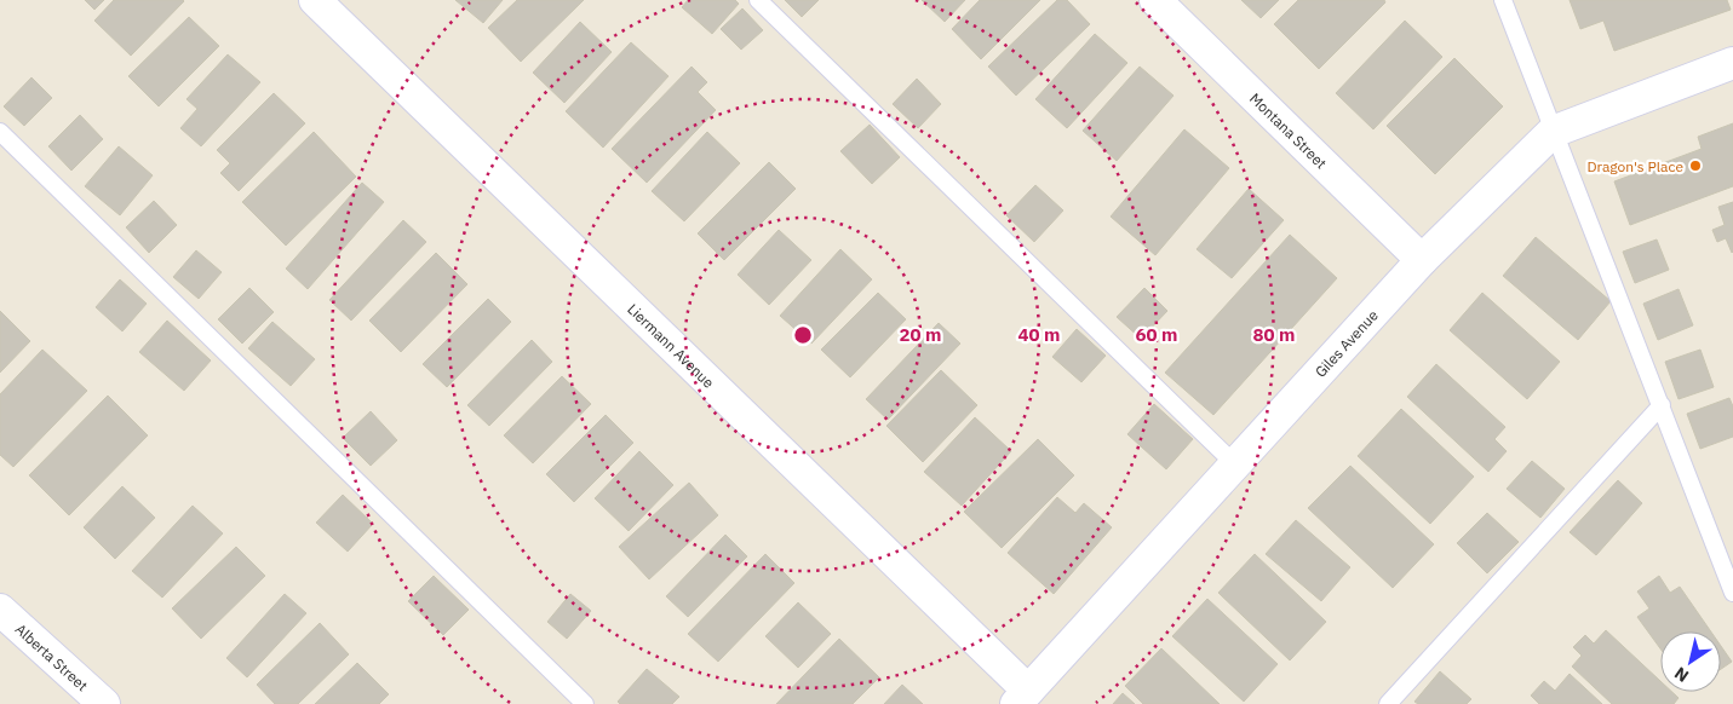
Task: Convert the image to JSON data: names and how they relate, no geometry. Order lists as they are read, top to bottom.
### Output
{
  "streets": {
    "street": [
      "Montana Street",
      "Giles Avenue",
      "Liermann Avenue",
      "Alberta Street"
    ]
  },
  "crossings": [
    ["Montana Street", "Giles Avenue"],
    ["Giles Avenue", "Liermann Avenue"]
  ],
  "places": ["Dragon's Place"],
  "north": "bottom left",
  "rings": [
    "20 m",
    "40 m",
    "60 m",
    "80 m"
  ]
}
